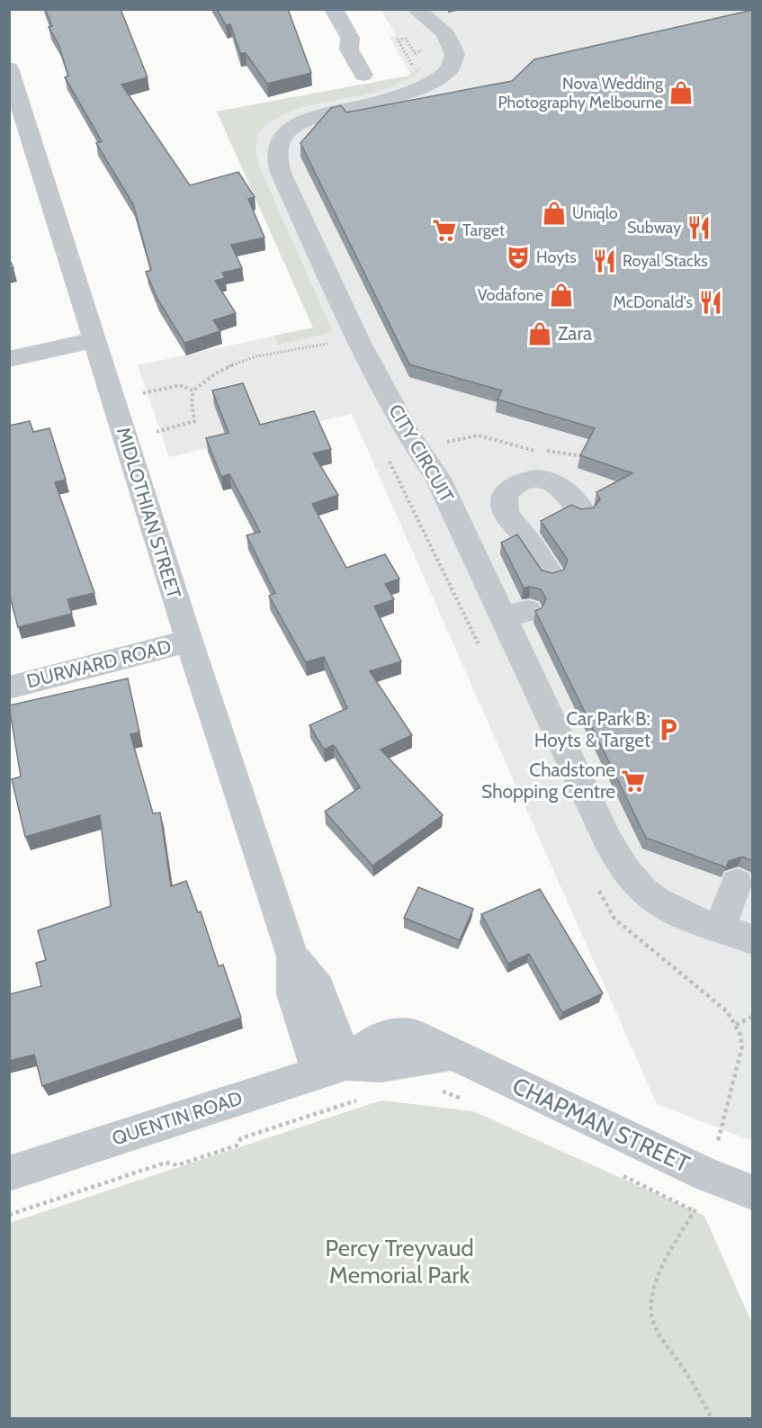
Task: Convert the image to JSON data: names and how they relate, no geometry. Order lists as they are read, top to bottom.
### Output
{
  "streets": {
    "street": [
      "CITY CIRCUIT",
      "MIDLOTHIAN STREET",
      "DURWARD ROAD",
      "QUENTIN ROAD",
      "CHAPMAN STREET"
    ]
  },
  "crossings": [
    ["MIDLOTHIAN STREET", "DURWARD ROAD"],
    ["MIDLOTHIAN STREET", "QUENTIN ROAD"],
    ["MIDLOTHIAN STREET", "CHAPMAN STREET"],
    ["QUENTIN ROAD", "CHAPMAN STREET"]
  ],
  "parks": ["Percy Treyvaud Memorial Park"],
  "places": {
    "shop": [
      "Nova Wedding Photography Melbourne",
      "Uniqlo",
      "Vodafone",
      "Zara"
    ],
    "restaurant": ["Subway", "Royal Stacks", "McDonald's"],
    "supermarket": ["Target", "Chadstone Shopping Centre"],
    "theatre": ["Hoyts"],
    "parking": ["Car Park B: Hoyts & Target"]
  }
}
